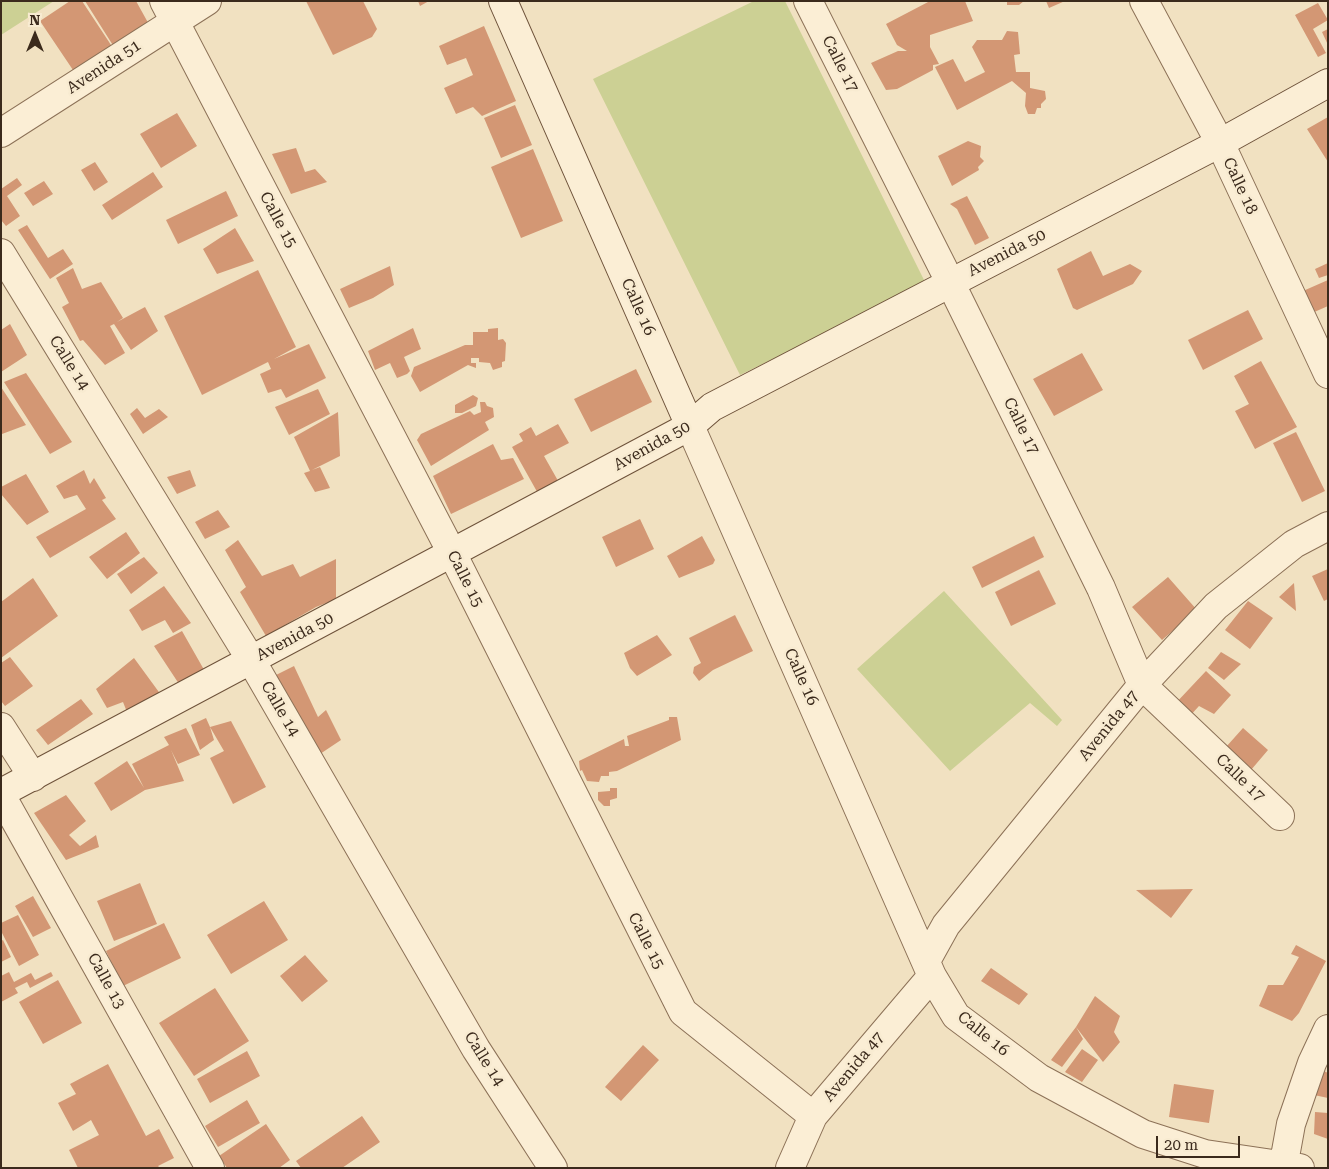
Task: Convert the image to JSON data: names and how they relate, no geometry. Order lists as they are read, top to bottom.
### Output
{
  "streets": {
    "street": [
      "Calle 17",
      "Avenida 51",
      "Calle 18",
      "Calle 15",
      "Avenida 50",
      "Calle 16",
      "Calle 14",
      "Avenida 47",
      "Calle 13"
    ]
  },
  "crossings": [
    ["Calle 17", "Avenida 50"],
    ["Calle 17", "Avenida 47"],
    ["Avenida 51", "Calle 15"],
    ["Calle 18", "Avenida 50"],
    ["Calle 15", "Avenida 50"],
    ["Calle 15", "Avenida 47"],
    ["Avenida 50", "Calle 16"],
    ["Avenida 50", "Calle 14"],
    ["Avenida 50", "Calle 13"],
    ["Calle 16", "Avenida 47"]
  ],
  "scale_bar": "20 m",
  "north": "top"
}
